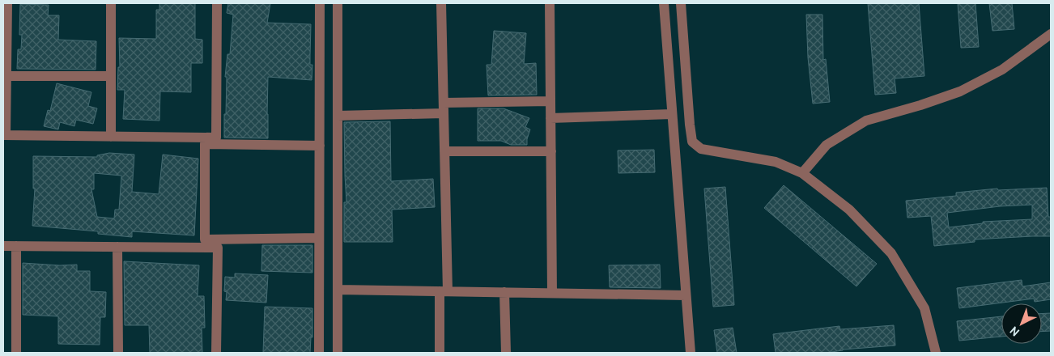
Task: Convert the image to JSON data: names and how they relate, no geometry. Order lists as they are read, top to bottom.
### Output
{
  "north": "bottom left"
}
